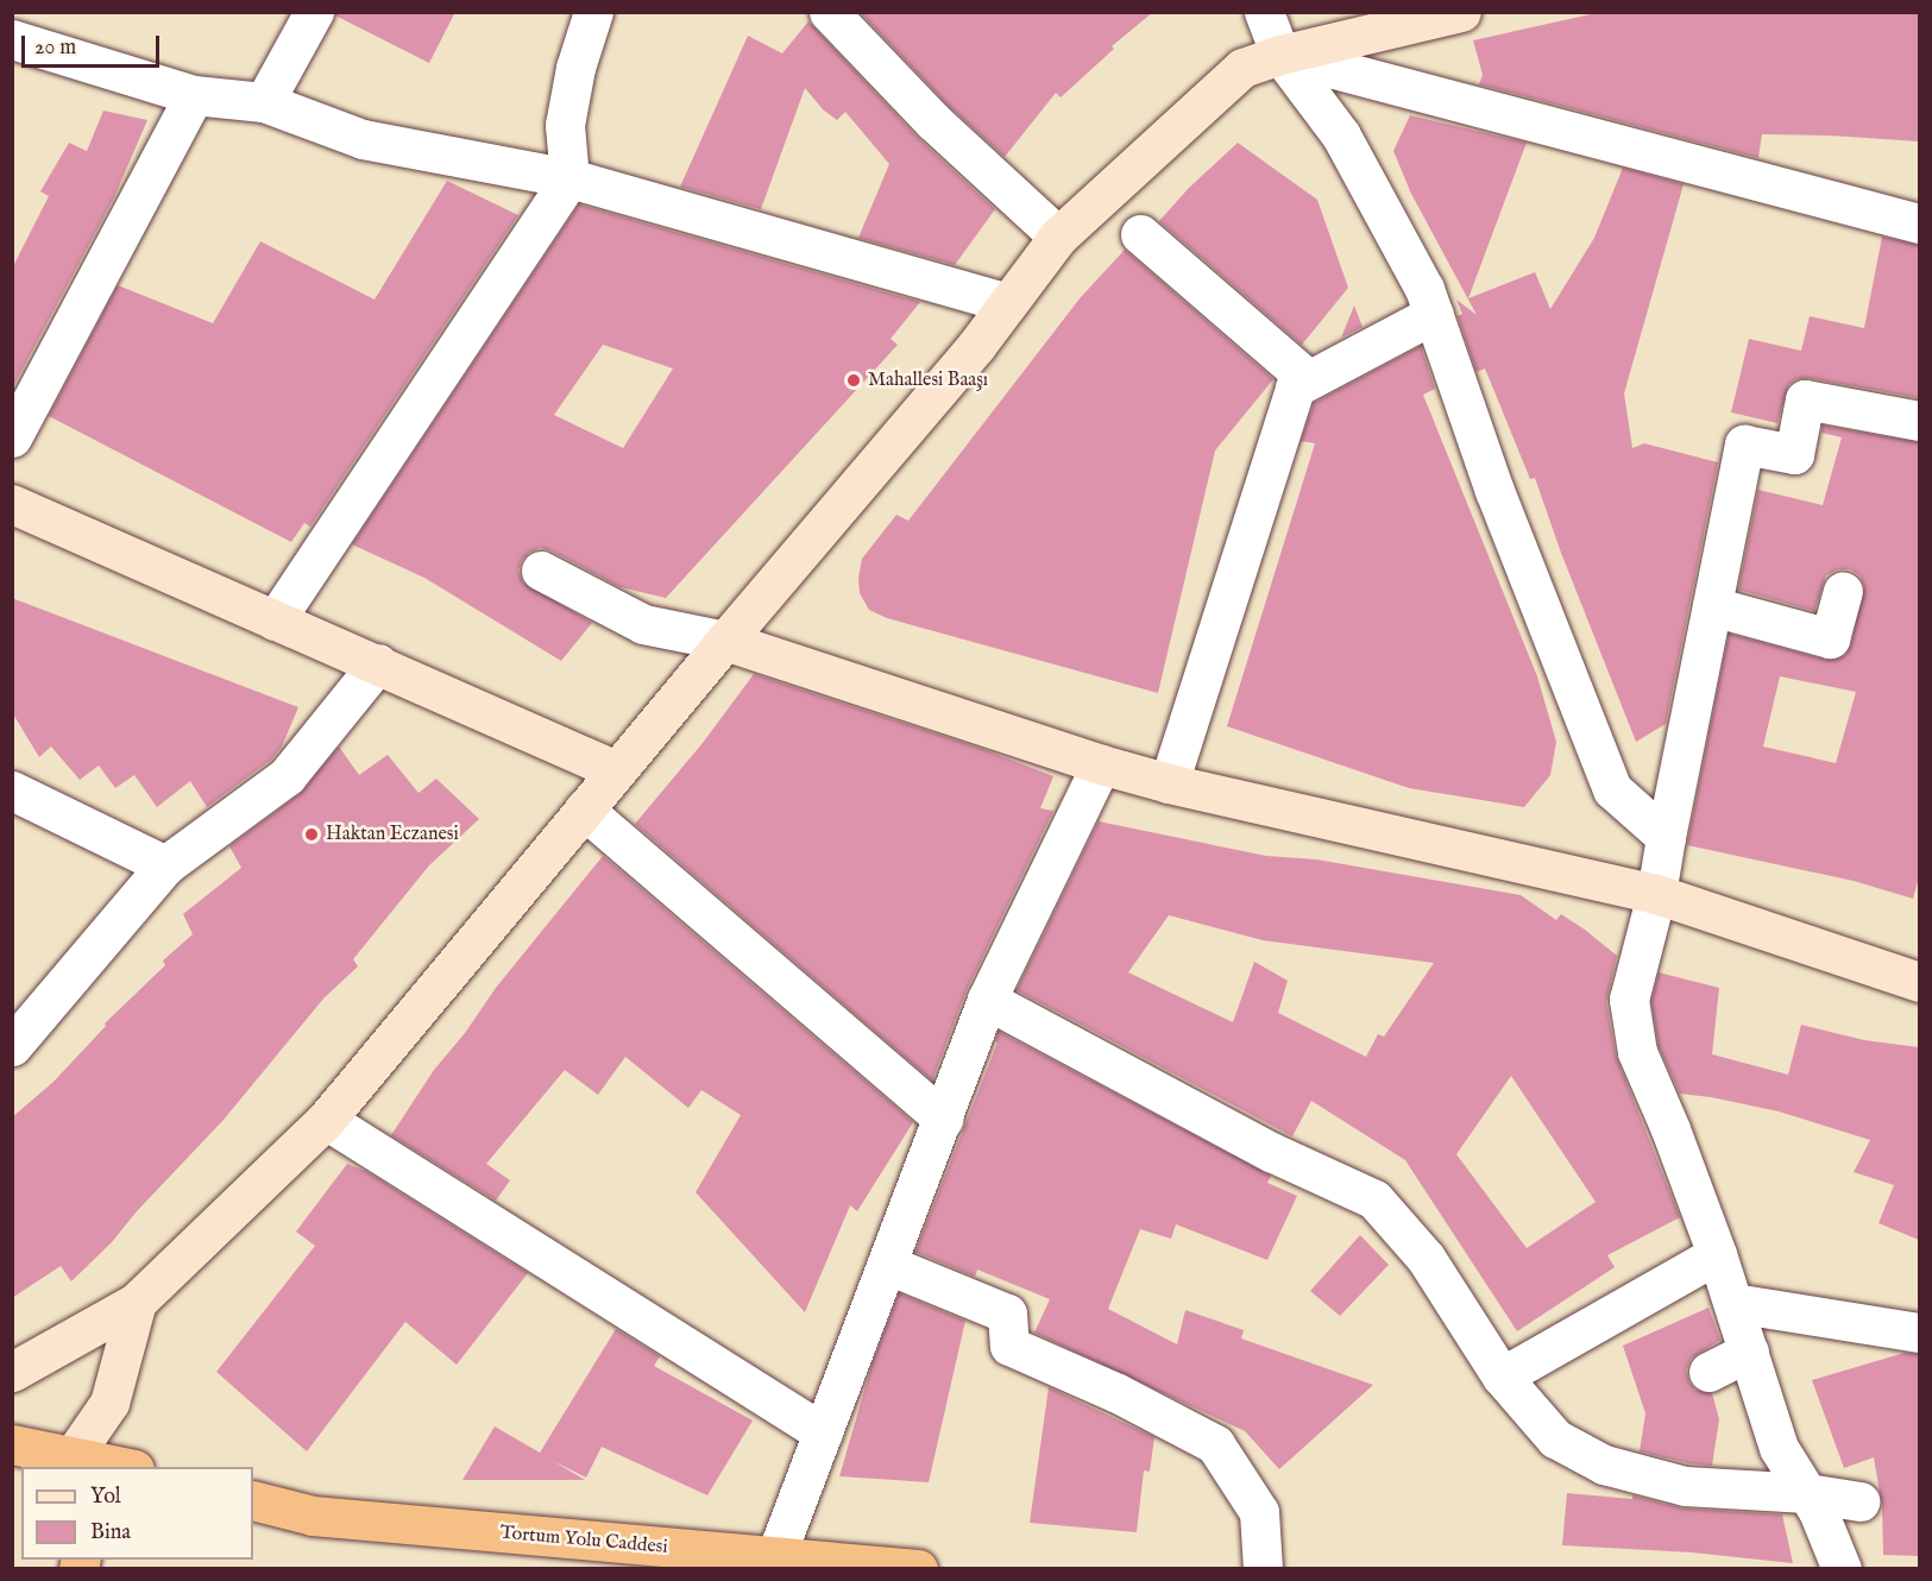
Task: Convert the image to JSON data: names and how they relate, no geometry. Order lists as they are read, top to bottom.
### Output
{
  "streets": {
    "highway": ["Tortum Yolu Caddesi"]
  },
  "places": ["Mahallesi Baaşı", "Haktan Eczanesi"],
  "legend": ["Yol", "Bina"],
  "scale_bar": "20 m"
}
